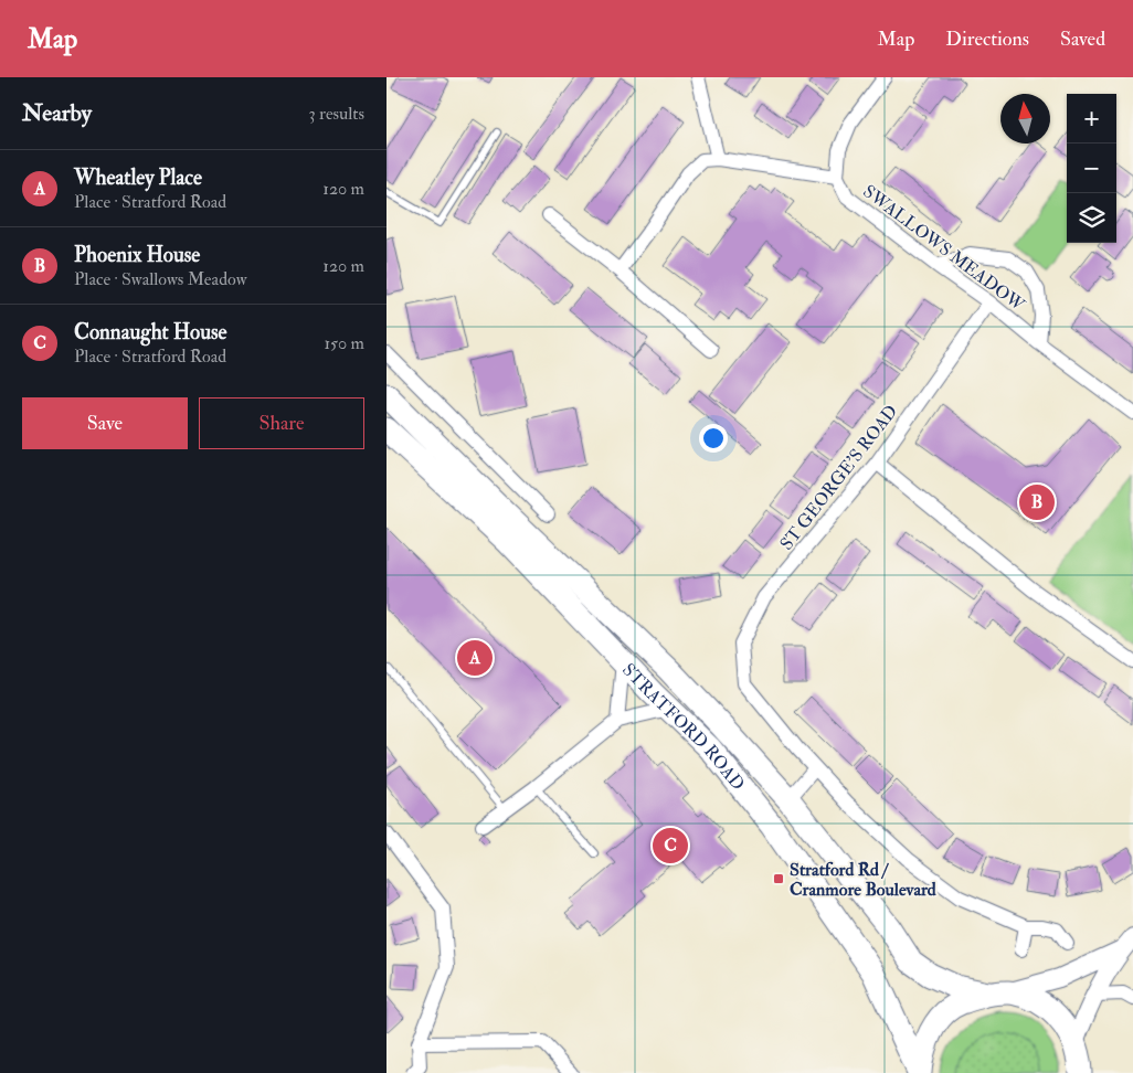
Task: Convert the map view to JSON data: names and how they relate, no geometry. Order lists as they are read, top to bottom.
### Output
{
  "streets": {
    "highway": ["STRATFORD ROAD"],
    "street": ["SWALLOWS MEADOW", "ST GEORGE'S ROAD"]
  },
  "crossings": [
    ["SWALLOWS MEADOW", "ST GEORGE'S ROAD"]
  ],
  "places": {
    "transit": ["Stratford Rd / Cranmore Boulevard"]
  },
  "north": "top",
  "page": {
    "header": "Map",
    "nav": ["Map", "Directions", "Saved"],
    "heading": ["Nearby", "3 results"],
    "map_buttons": ["+", "−"],
    "list": [
      {
        "mark": "A",
        "name": "Wheatley Place",
        "note": "Place · Stratford Road",
        "value": "120 m"
      },
      {
        "mark": "B",
        "name": "Phoenix House",
        "note": "Place · Swallows Meadow",
        "value": "120 m"
      },
      {
        "mark": "C",
        "name": "Connaught House",
        "note": "Place · Stratford Road",
        "value": "150 m"
      }
    ],
    "buttons": ["Save", "Share"],
    "pins": ["B", "A", "C"]
  }
}
